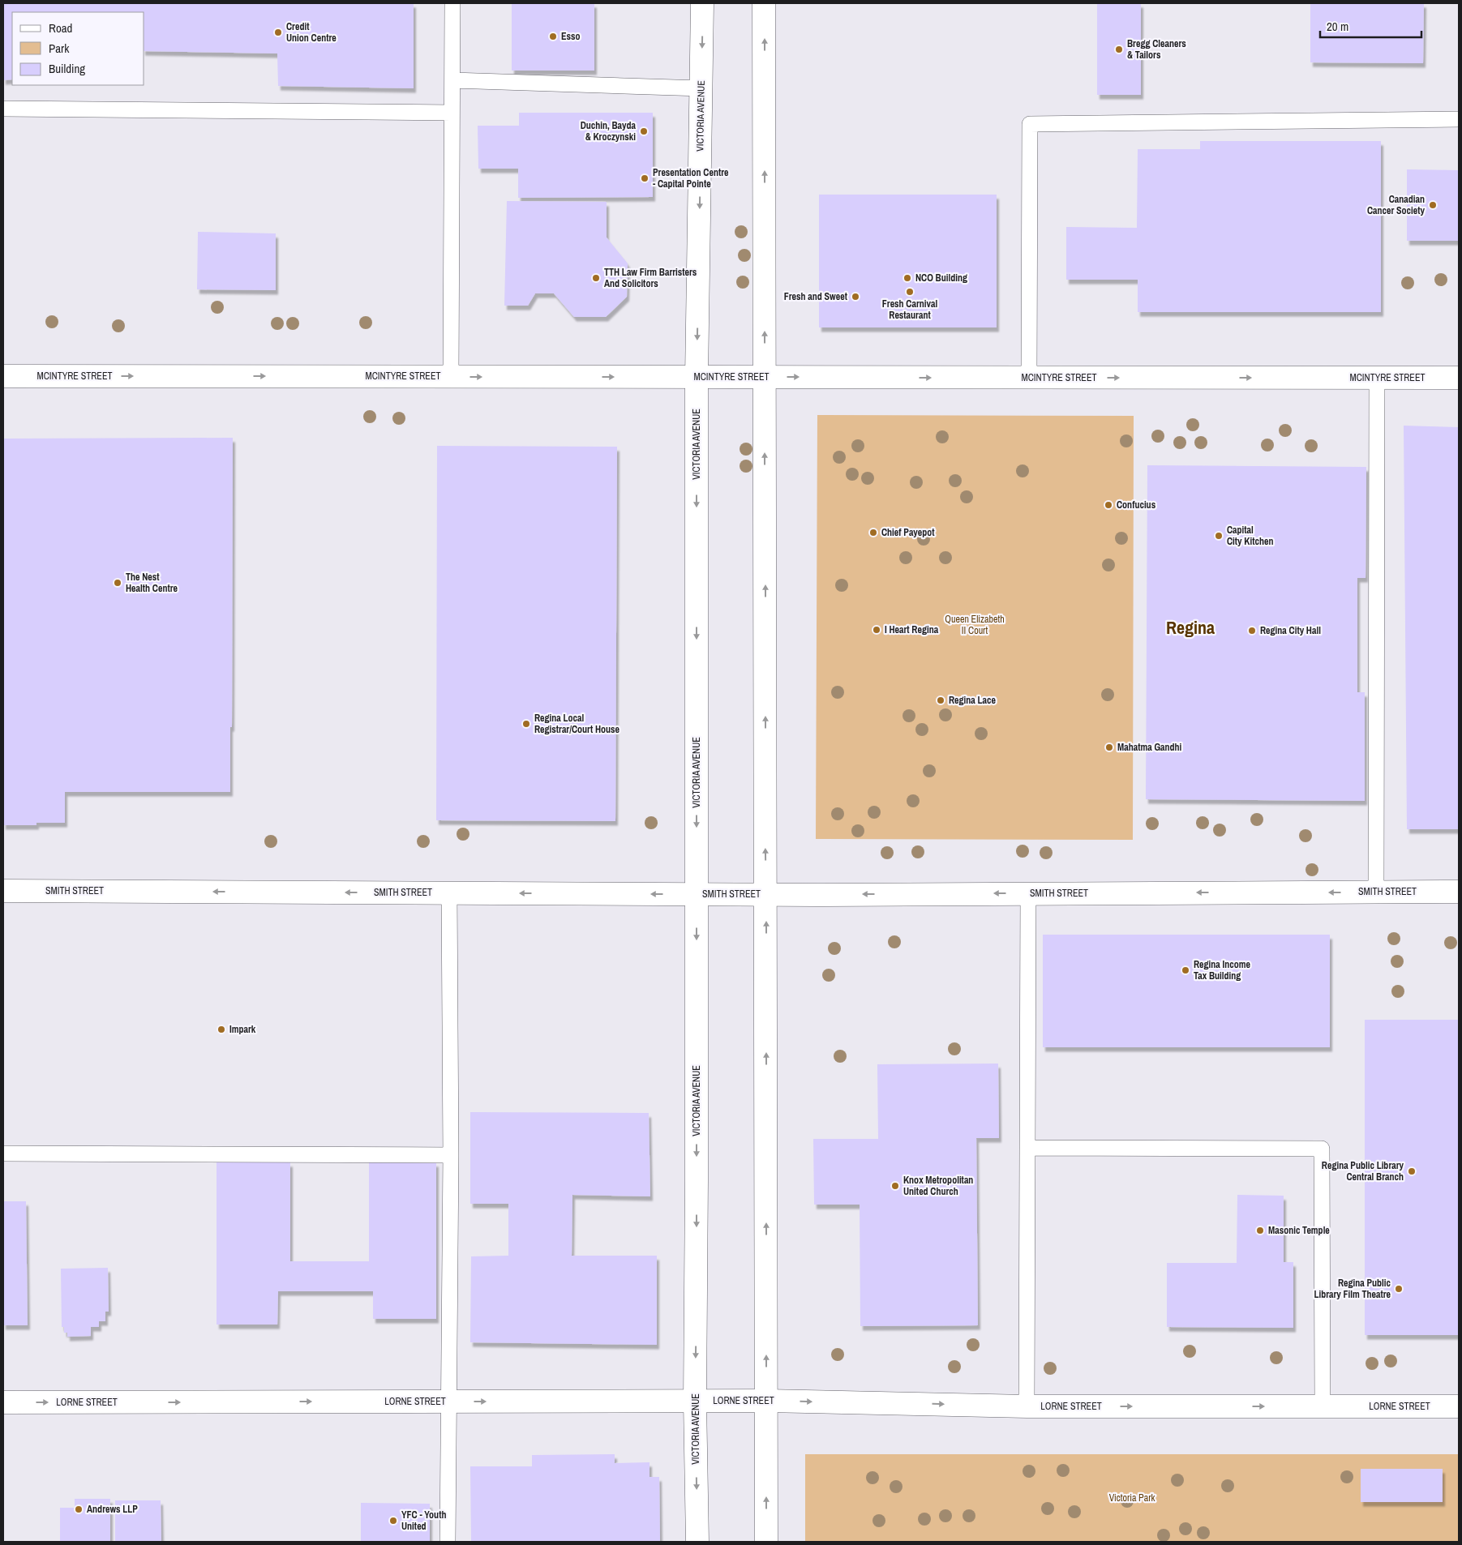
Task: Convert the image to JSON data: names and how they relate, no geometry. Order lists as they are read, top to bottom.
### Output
{
  "streets": {
    "street": [
      "VICTORIA AVENUE",
      "MCINTYRE STREET",
      "SMITH STREET",
      "LORNE STREET"
    ]
  },
  "crossings": [
    ["VICTORIA AVENUE", "MCINTYRE STREET"],
    ["VICTORIA AVENUE", "SMITH STREET"],
    ["VICTORIA AVENUE", "LORNE STREET"]
  ],
  "one_way": ["MCINTYRE STREET", "SMITH STREET", "LORNE STREET"],
  "districts": ["Regina"],
  "parks": ["Queen Elizabeth II Court", "Victoria Park"],
  "places": [
    "Credit Union Centre",
    "Esso",
    "Bregg Cleaners & Tailors",
    "Duchin, Bayda & Kroczynski",
    "Presentation Centre - Capital Pointe",
    "Canadian Cancer Society",
    "TTH Law Firm Barristers And Solicitors",
    "NCO Building",
    "Fresh Carnival Restaurant",
    "Fresh and Sweet",
    "Confucius",
    "Chief Payepot",
    "Capital City Kitchen",
    "The Nest Health Centre",
    "I Heart Regina",
    "Regina City Hall",
    "Regina Lace",
    "Regina Local Registrar/Court House",
    "Mahatma Gandhi",
    "Regina Income Tax Building",
    "Impark",
    "Regina Public Library Central Branch",
    "Knox Metropolitan United Church",
    "Masonic Temple",
    "Regina Public Library Film Theatre",
    "Andrews LLP",
    "YFC - Youth United"
  ],
  "legend": ["Road", "Park", "Building"],
  "scale_bar": "20 m"
}
